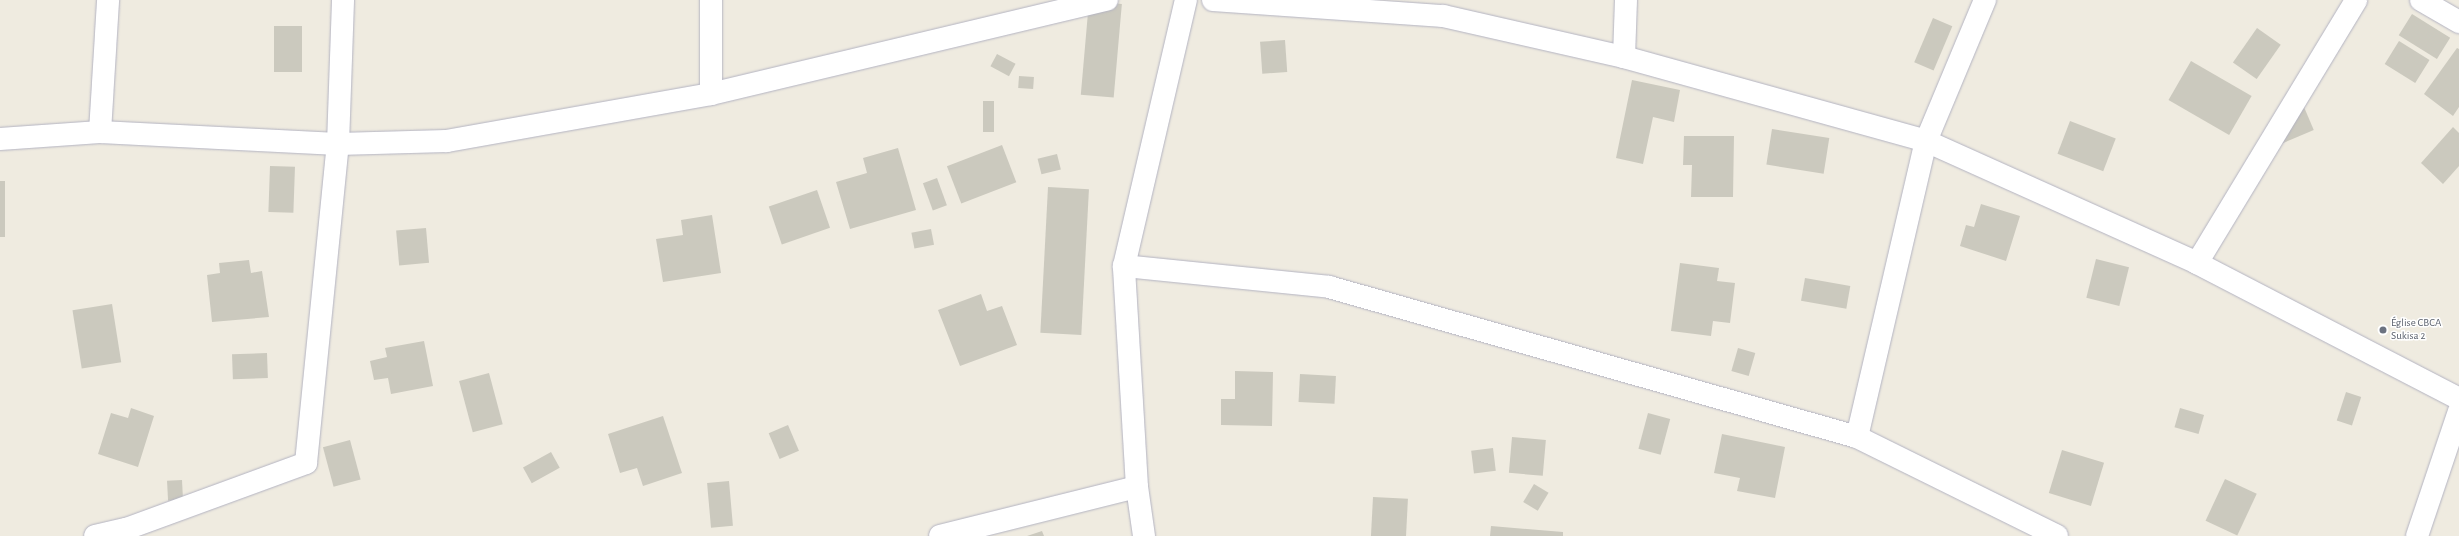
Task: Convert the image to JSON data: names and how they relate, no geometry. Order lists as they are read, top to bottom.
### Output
{
  "places": ["Église CBCA Sukisa 2"]
}
